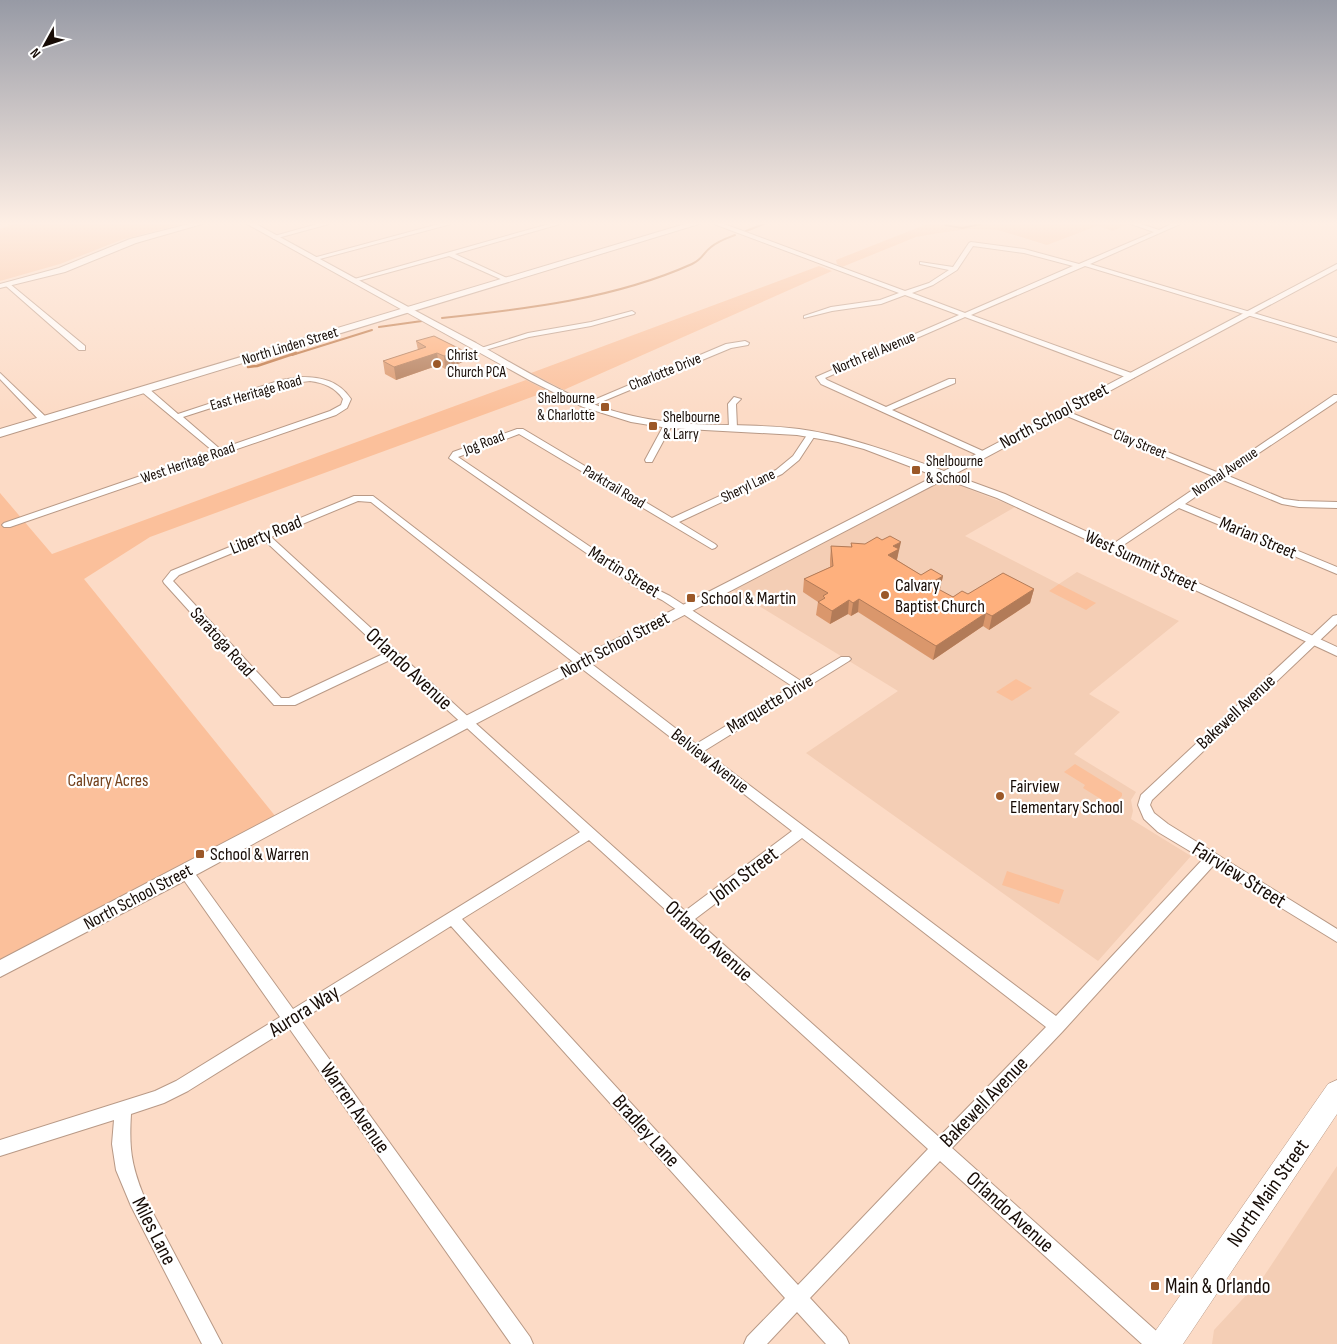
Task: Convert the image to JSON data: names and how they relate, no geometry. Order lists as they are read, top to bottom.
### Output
{
  "streets": {
    "main road": ["North Linden Street", "North Main Street"],
    "street": [
      "North Fell Avenue",
      "Charlotte Drive",
      "East Heritage Road",
      "North School Street",
      "Jog Road",
      "Clay Street",
      "West Heritage Road",
      "Normal Avenue",
      "Sheryl Lane",
      "Parktrail Road",
      "Liberty Road",
      "Marian Street",
      "West Summit Street",
      "Martin Street",
      "Saratoga Road",
      "Orlando Avenue",
      "Marquette Drive",
      "Bakewell Avenue",
      "Belview Avenue",
      "John Street",
      "Fairview Street",
      "Aurora Way",
      "Warren Avenue",
      "Bradley Lane",
      "Miles Lane"
    ]
  },
  "crossings": [
    ["North Linden Street", "West Summit Street"],
    ["Charlotte Drive", "West Summit Street"],
    ["East Heritage Road", "West Heritage Road"],
    ["North School Street", "Clay Street"],
    ["North School Street", "West Summit Street"],
    ["North School Street", "Martin Street"],
    ["North School Street", "Orlando Avenue"],
    ["North School Street", "Belview Avenue"],
    ["North School Street", "Warren Avenue"],
    ["Jog Road", "Parktrail Road"],
    ["Jog Road", "Martin Street"],
    ["Clay Street", "Normal Avenue"],
    ["Normal Avenue", "Marian Street"],
    ["Normal Avenue", "West Summit Street"],
    ["Sheryl Lane", "Parktrail Road"],
    ["Sheryl Lane", "West Summit Street"],
    ["Liberty Road", "Saratoga Road"],
    ["Liberty Road", "Orlando Avenue"],
    ["Liberty Road", "Belview Avenue"],
    ["West Summit Street", "Bakewell Avenue"],
    ["Martin Street", "Marquette Drive"],
    ["Saratoga Road", "Orlando Avenue"],
    ["Orlando Avenue", "Bakewell Avenue"],
    ["Orlando Avenue", "John Street"],
    ["Orlando Avenue", "Aurora Way"],
    ["Marquette Drive", "Belview Avenue"],
    ["Bakewell Avenue", "Belview Avenue"],
    ["Bakewell Avenue", "Fairview Street"],
    ["Bakewell Avenue", "Bradley Lane"],
    ["Belview Avenue", "John Street"],
    ["Aurora Way", "Warren Avenue"],
    ["Aurora Way", "Bradley Lane"],
    ["Aurora Way", "Miles Lane"]
  ],
  "parks": ["Calvary Acres"],
  "places": {
    "other": ["Christ Church PCA", "Calvary Baptist Church", "Fairview Elementary School"],
    "transit": [
      "Shelbourne & Charlotte",
      "Shelbourne & Larry",
      "Shelbourne & School",
      "School & Martin",
      "School & Warren",
      "Main & Orlando"
    ]
  },
  "north": "bottom left"
}
